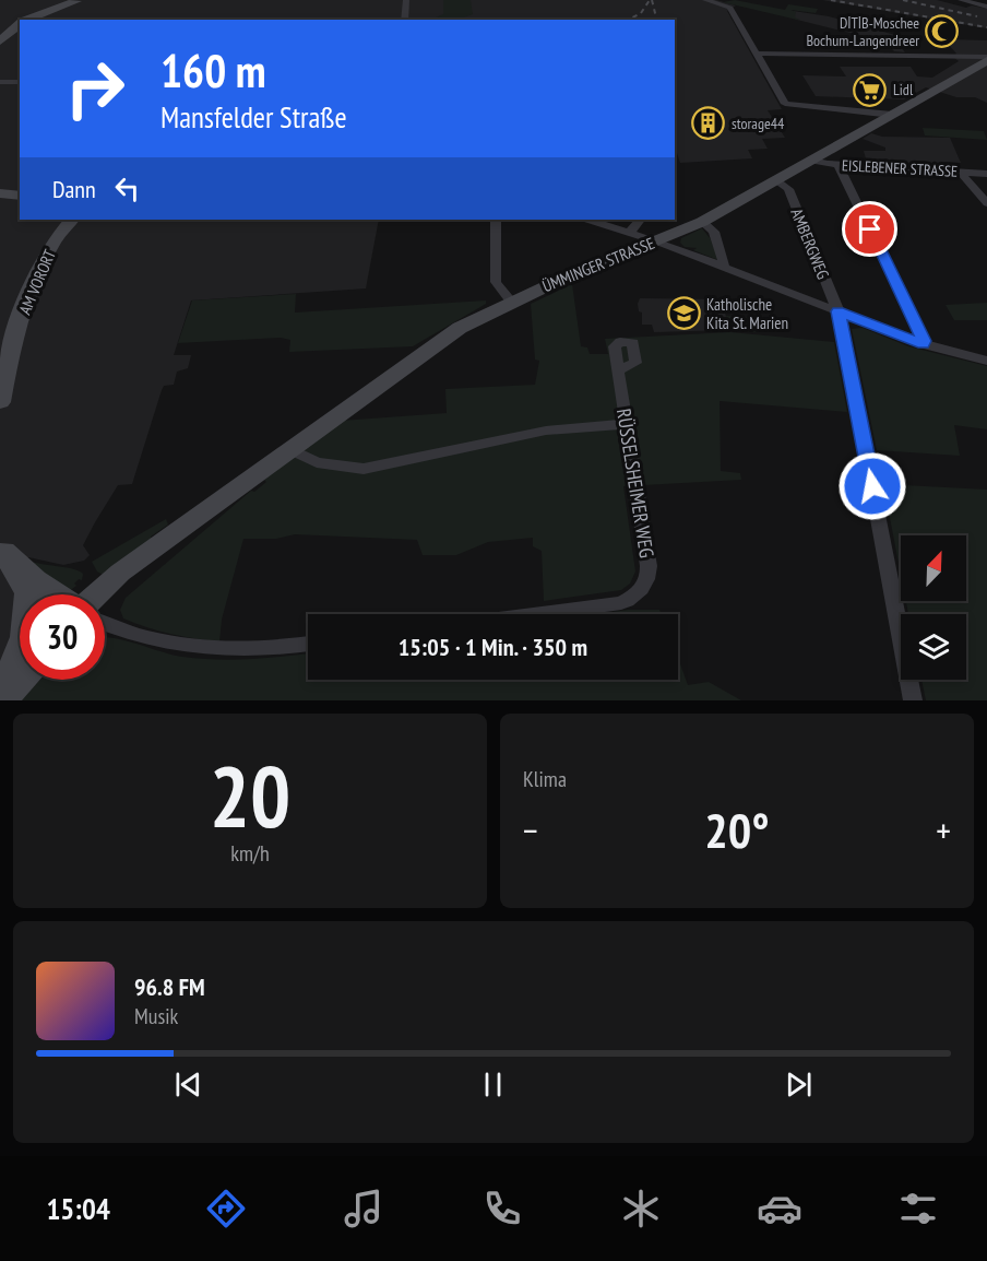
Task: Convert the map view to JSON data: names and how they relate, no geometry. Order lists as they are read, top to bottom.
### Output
{
  "streets": {
    "street": [
      "EISLEBENER STRASSE",
      "AMBERGWEG",
      "ÜMMINGER STRASSE",
      "AM VORORT",
      "RÜSSELSHEIMER WEG"
    ]
  },
  "crossings": [
    ["EISLEBENER STRASSE", "ÜMMINGER STRASSE"],
    ["AMBERGWEG", "ÜMMINGER STRASSE"]
  ],
  "places": {
    "mosque": ["DİTİB-Moschee Bochum-Langendreer"],
    "supermarket": ["Lidl"],
    "building": ["storage44"],
    "school or university": ["Katholische Kita St. Marien"]
  },
  "north": "top right",
  "page": {
    "turn": ["160 m", "Mansfelder Straße"],
    "then": "Dann",
    "limit": "30",
    "trip": "15:05 · 1 Min. · 350 m",
    "tile": [
      ["20", "km/h"],
      "Klima"
    ],
    "heat": ["−", "20°", "+"],
    "song": ["96.8 FM", "Musik"],
    "tabs": "15:04"
  }
}
